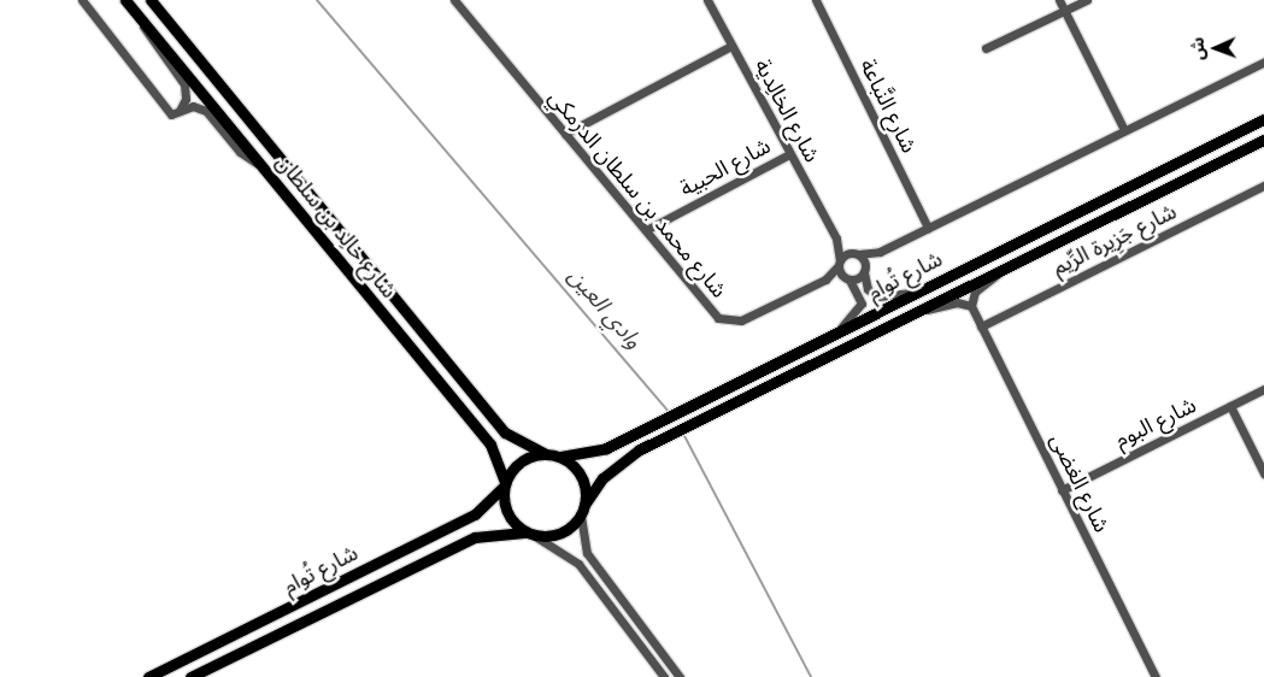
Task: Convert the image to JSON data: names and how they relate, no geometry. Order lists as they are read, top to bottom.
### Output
{
  "streets": {
    "main road": ["شارع خالِد بن سلطان", "شارع تُوام"],
    "street": [
      "شارع النَّباعة",
      "شارع الخالِدية",
      "شارع الحبية",
      "شارع محمد بن سلطان الدرمكي",
      "شارع جَزِيرة الرِّيم",
      "شارع البوم",
      "شارع الغضى"
    ]
  },
  "crossings": [
    ["شارع الخالِدية", "شارع الحبية"],
    ["شارع الخالِدية", "شارع محمد بن سلطان الدرمكي"],
    ["شارع الحبية", "شارع محمد بن سلطان الدرمكي"],
    ["شارع خالِد بن سلطان", "شارع تُوام"],
    ["شارع جَزِيرة الرِّيم", "شارع الغضى"],
    ["شارع البوم", "شارع الغضى"]
  ],
  "water": ["وادي العين"],
  "north": "left"
}
